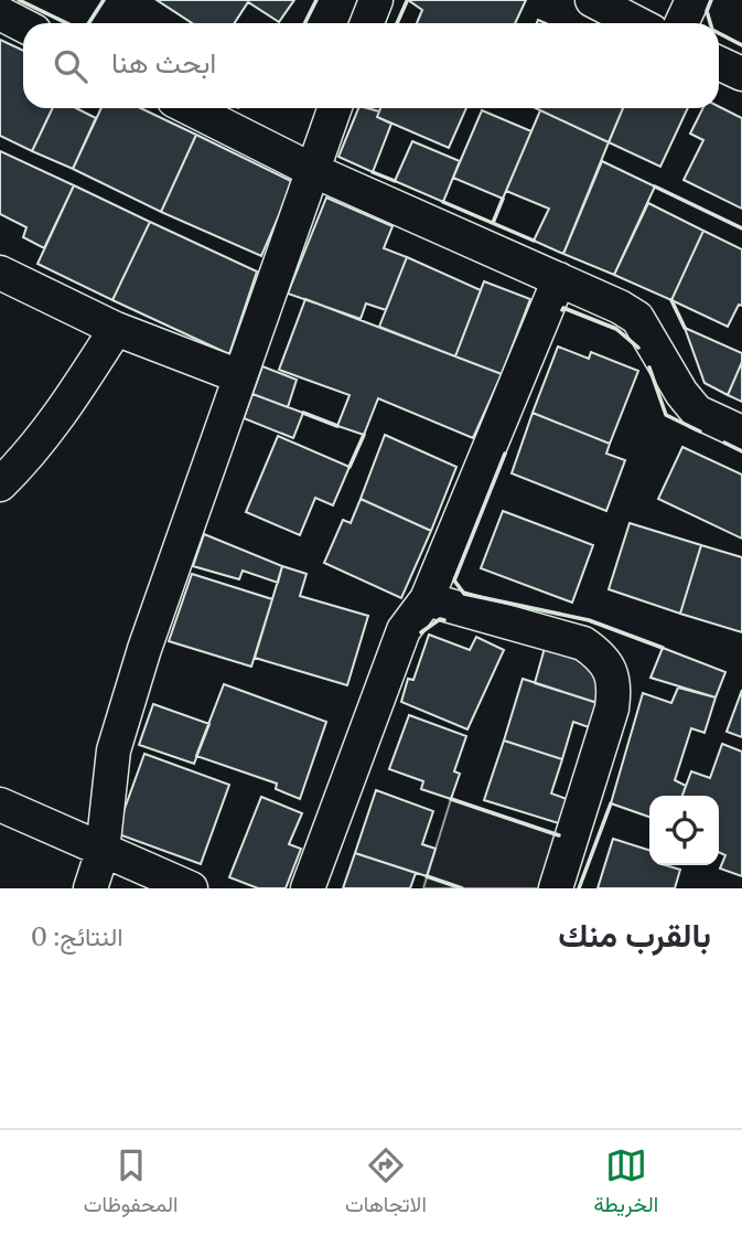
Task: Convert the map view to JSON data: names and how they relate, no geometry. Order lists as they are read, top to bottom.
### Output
{
  "page": {
    "search": "ابحث هنا",
    "heading": ["بالقرب منك", "النتائج: 0"],
    "nav": ["الخريطة", "الاتجاهات", "المحفوظات"]
  }
}
